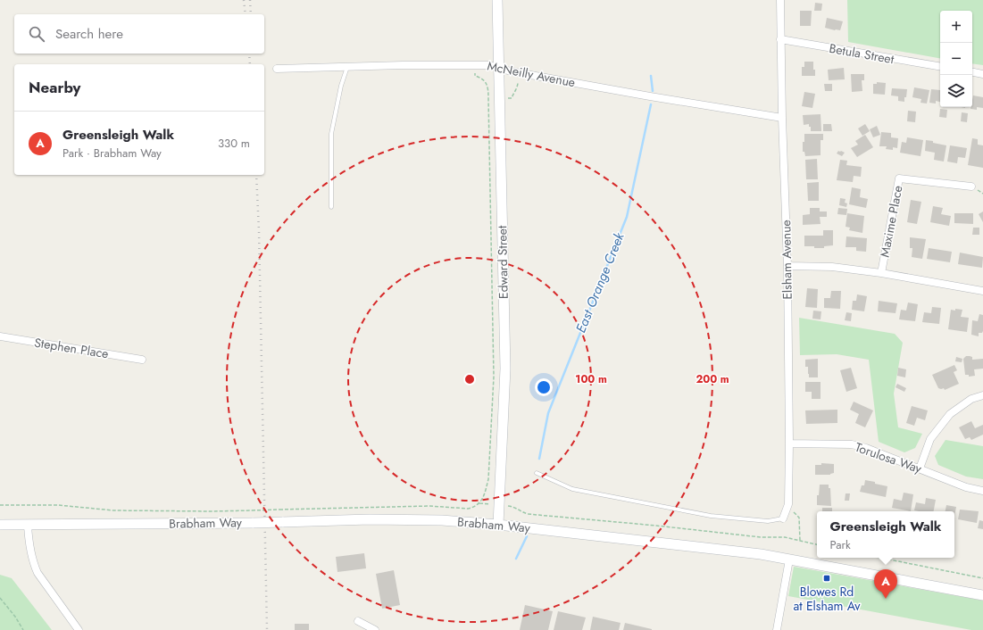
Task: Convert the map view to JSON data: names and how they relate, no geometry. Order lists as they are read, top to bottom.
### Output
{
  "streets": {
    "main road": ["Edward Street", "Brabham Way"],
    "street": [
      "Betula Street",
      "McNeilly Avenue",
      "Maxime Place",
      "Elsham Avenue",
      "Stephen Place",
      "Torulosa Way"
    ]
  },
  "crossings": [
    ["Betula Street", "Elsham Avenue"],
    ["McNeilly Avenue", "Elsham Avenue"],
    ["McNeilly Avenue", "Edward Street"],
    ["Elsham Avenue", "Torulosa Way"],
    ["Edward Street", "Brabham Way"]
  ],
  "water": ["East Orange Creek"],
  "places": {
    "transit": ["Blowes Rd at Elsham Av"]
  },
  "page": {
    "map_buttons": ["+", "−"],
    "search": "Search here",
    "heading": "Nearby",
    "list": [
      {
        "mark": "A",
        "name": "Greensleigh Walk",
        "note": "Park · Brabham Way",
        "value": "330 m"
      }
    ],
    "popup": ["Greensleigh Walk", "Park"],
    "pins": "A"
  },
  "rings": ["100 m", "200 m"]
}
